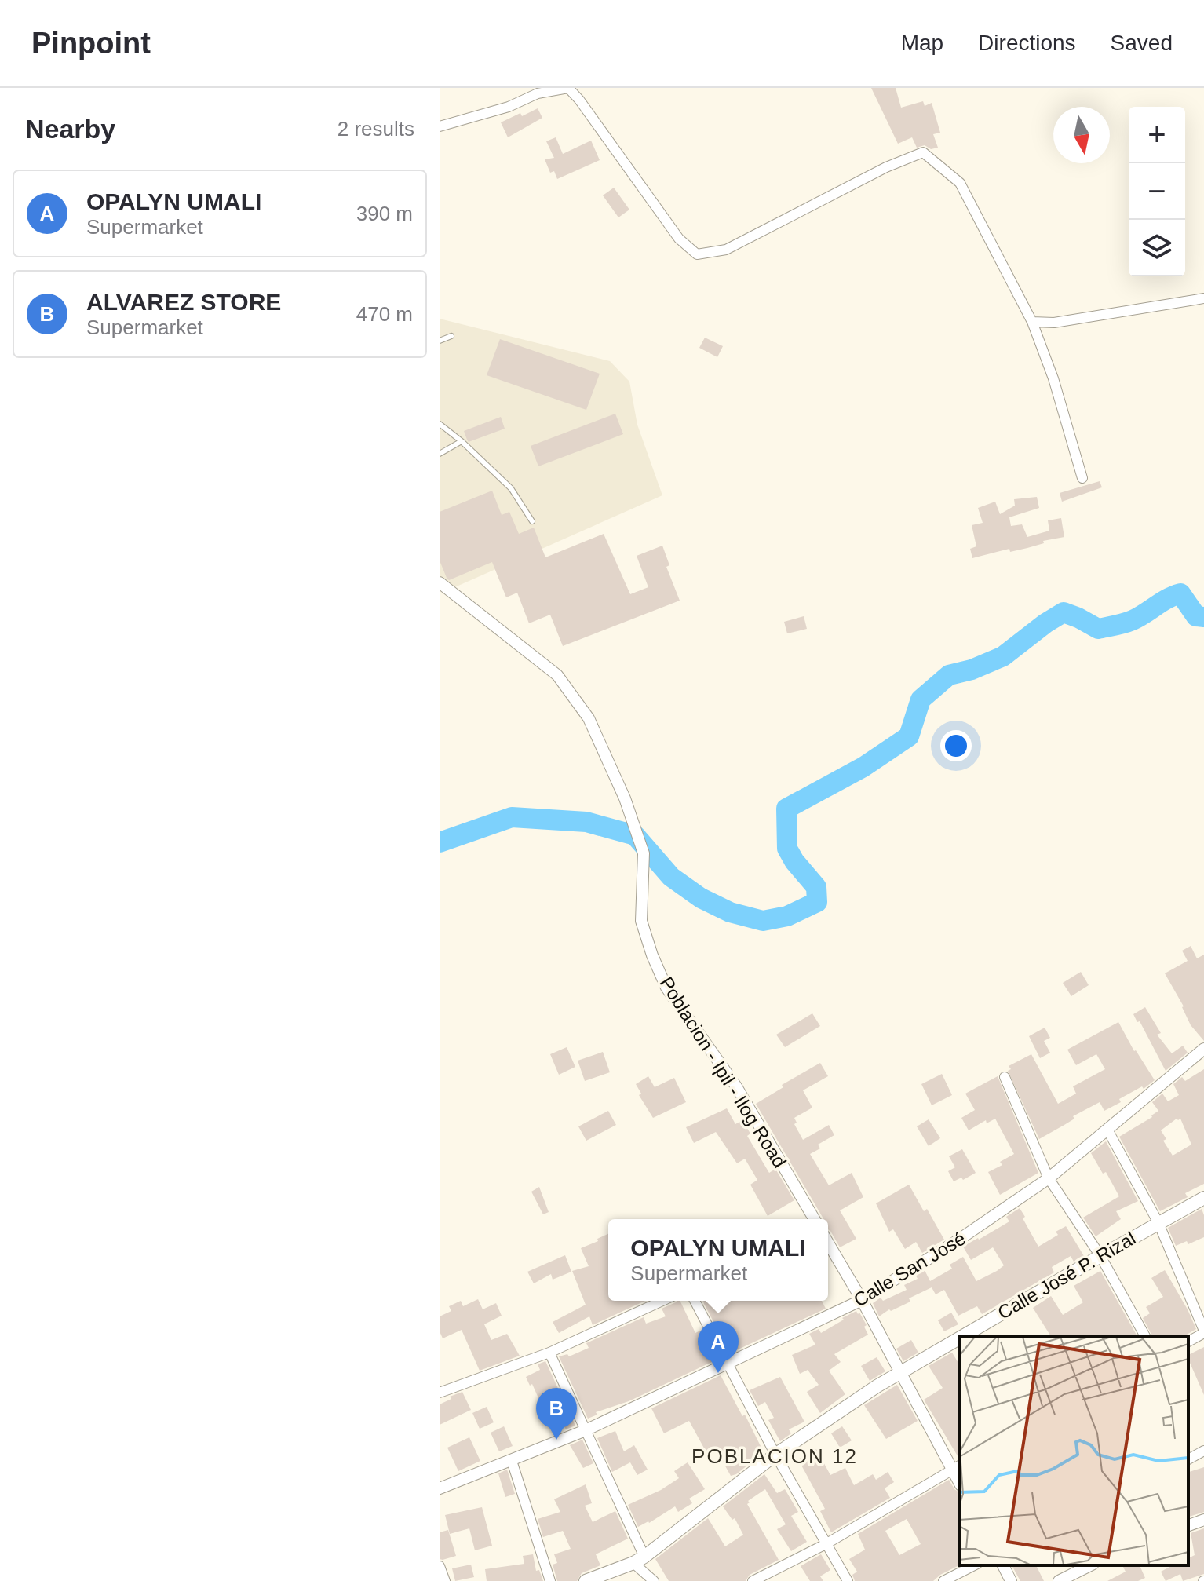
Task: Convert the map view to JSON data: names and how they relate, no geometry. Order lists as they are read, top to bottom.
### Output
{
  "streets": {
    "main road": ["Calle José P. Rizal"],
    "street": ["Poblacion - Ipil - Ilog Road", "Calle San José"]
  },
  "districts": ["POBLACION 12"],
  "north": "bottom",
  "page": {
    "header": "Pinpoint",
    "nav": ["Map", "Directions", "Saved"],
    "heading": ["Nearby", "2 results"],
    "map_buttons": ["+", "−"],
    "list": [
      {
        "mark": "A",
        "name": "OPALYN UMALI",
        "note": "Supermarket",
        "value": "390 m"
      },
      {
        "mark": "B",
        "name": "ALVAREZ STORE",
        "note": "Supermarket",
        "value": "470 m"
      }
    ],
    "popup": ["OPALYN UMALI", "Supermarket"],
    "pins": ["A", "B"]
  }
}
